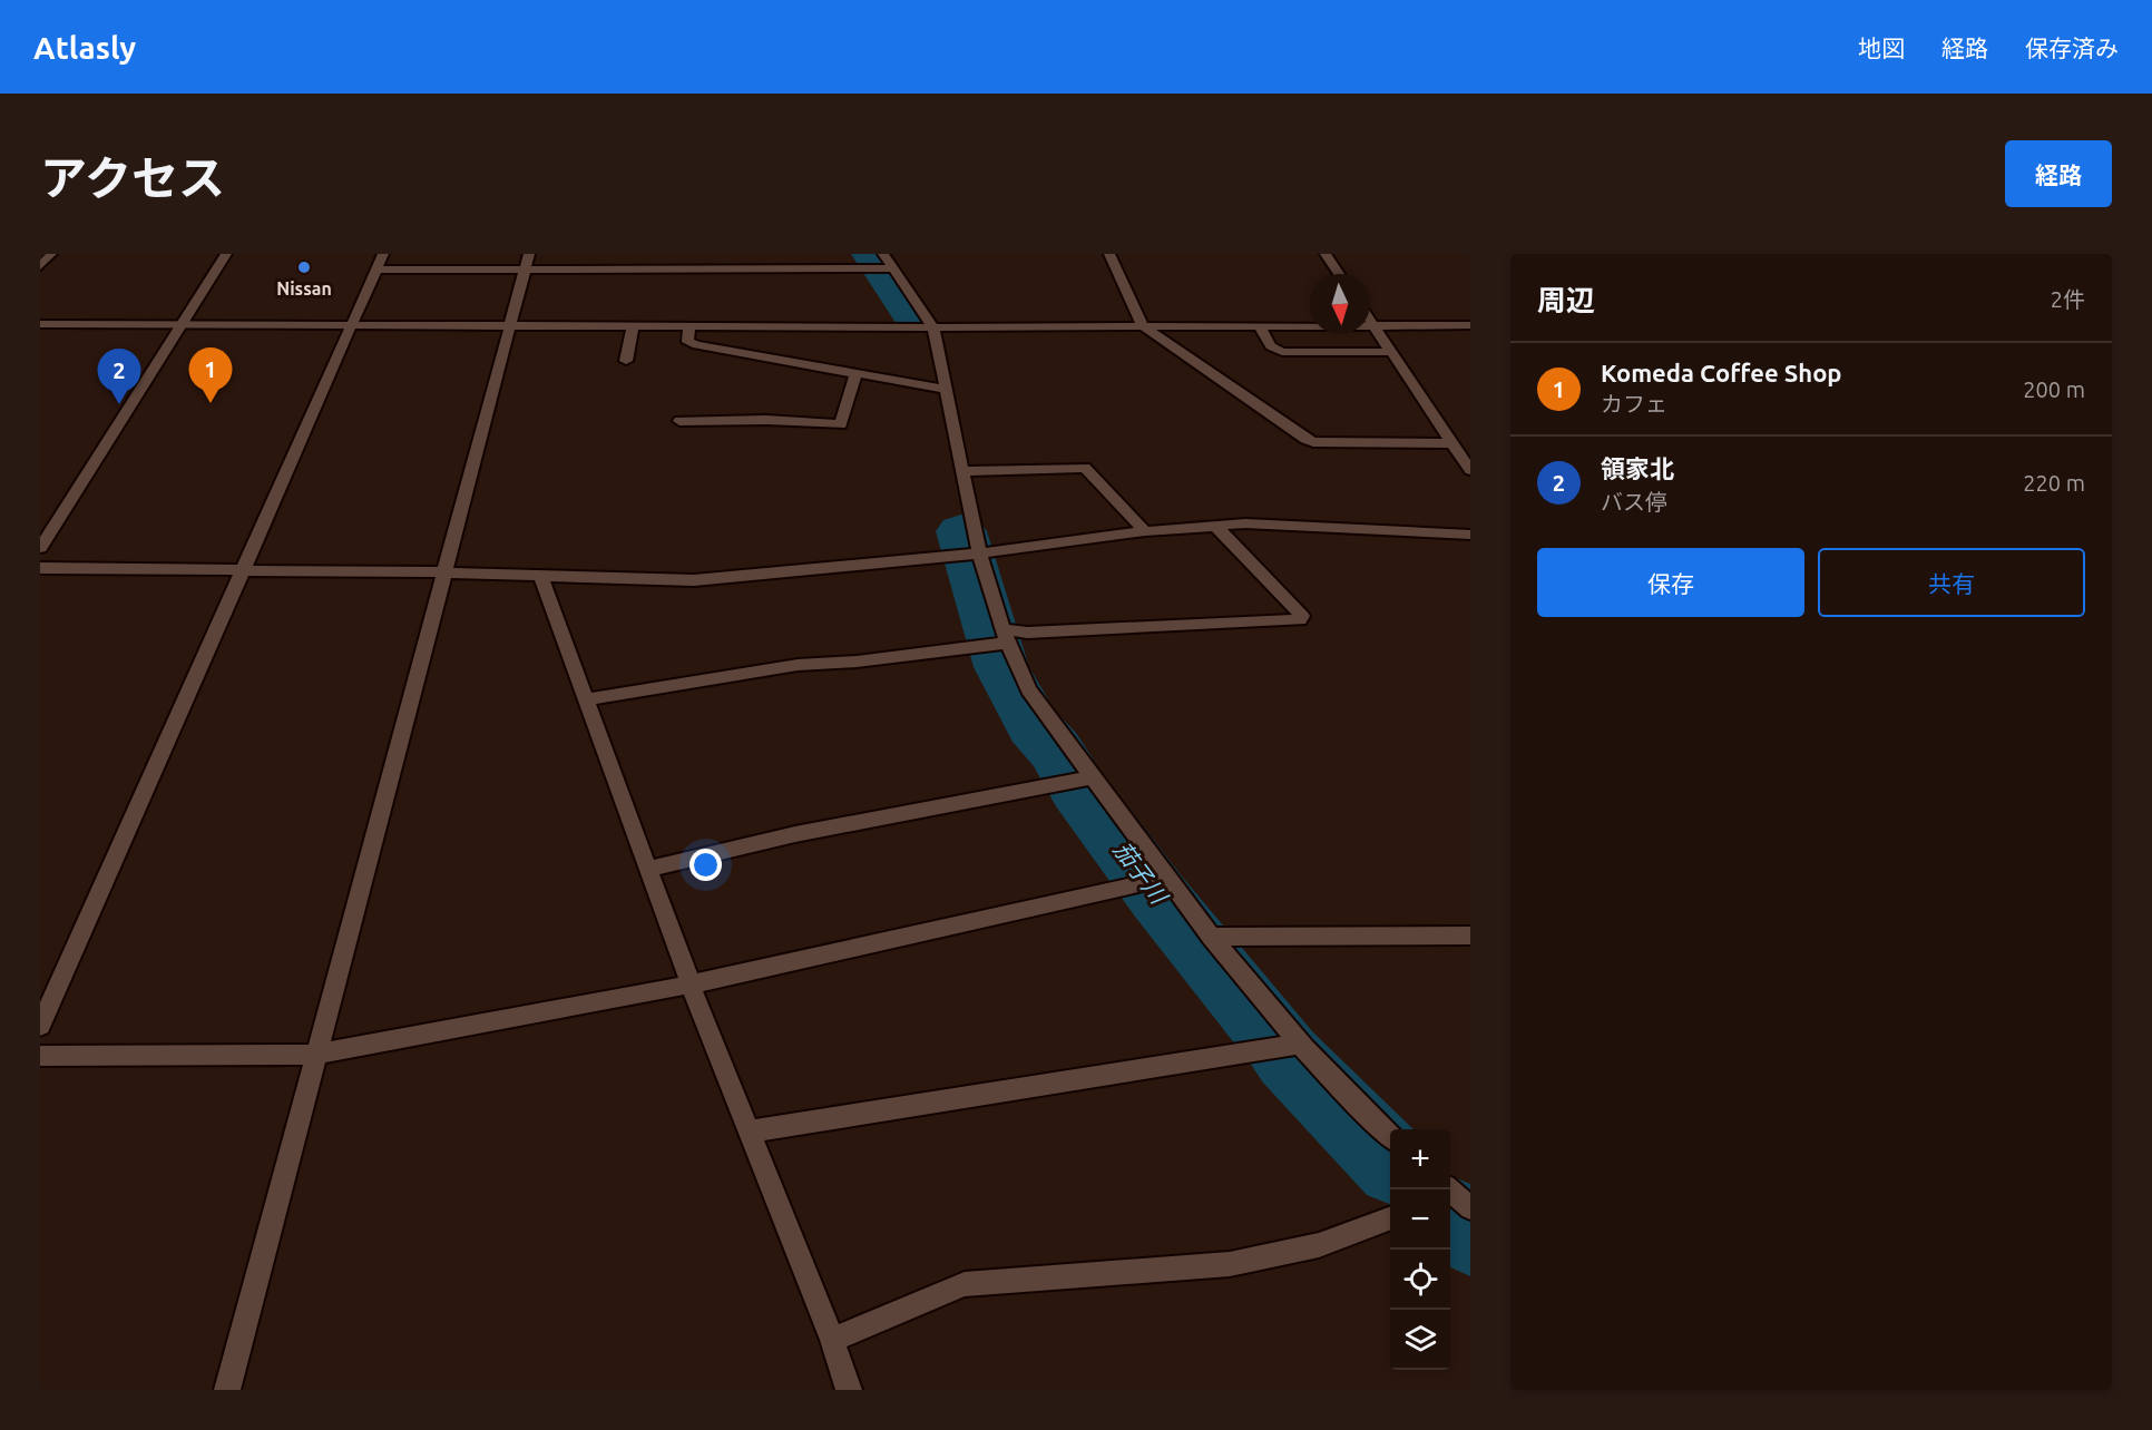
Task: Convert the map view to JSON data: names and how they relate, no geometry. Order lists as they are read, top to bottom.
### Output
{
  "water": ["茄子川"],
  "places": ["Nissan"],
  "north": "bottom",
  "page": {
    "header": "Atlasly",
    "nav": ["地図", "経路", "保存済み"],
    "title": "アクセス",
    "buttons": [
      "経路",
      ["保存", "共有"]
    ],
    "heading": ["周辺", "2件"],
    "list": [
      {
        "mark": "1",
        "name": "Komeda Coffee Shop",
        "note": "カフェ",
        "value": "200 m"
      },
      {
        "mark": "2",
        "name": "領家北",
        "note": "バス停",
        "value": "220 m"
      }
    ],
    "pins": ["1", "2"],
    "map_buttons": ["+", "−"]
  }
}
